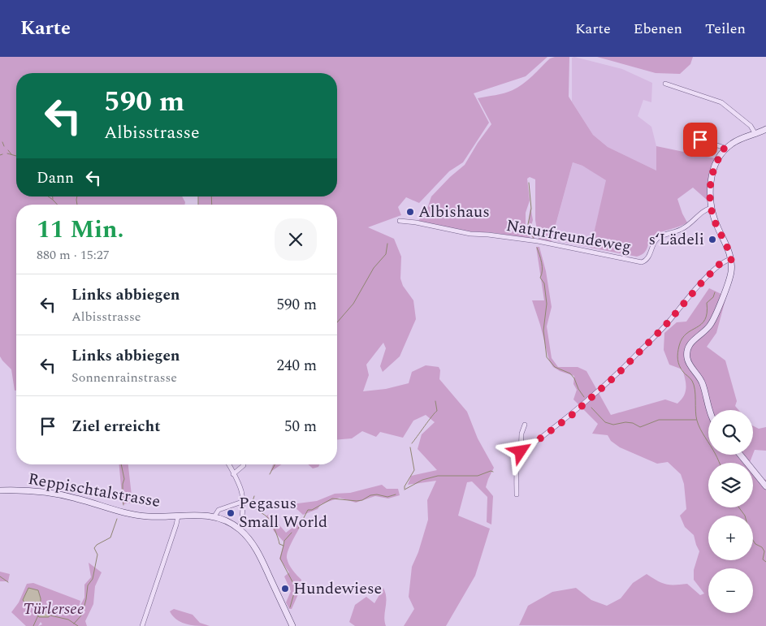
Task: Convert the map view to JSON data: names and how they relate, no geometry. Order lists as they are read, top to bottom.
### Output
{
  "streets": {
    "main road": ["Reppischtalstrasse"],
    "street": ["Naturfreundeweg"]
  },
  "parks": ["Türlersee"],
  "places": [
    "Albishaus",
    "s‘Lädeli",
    "Pegasus Small World",
    "Hundewiese"
  ],
  "page": {
    "header": "Karte",
    "nav": ["Karte", "Ebenen", "Teilen"],
    "turn": ["590 m", "Albisstrasse"],
    "then": "Dann",
    "heading": ["11 Min.", "880 m · 15:27"],
    "list": [
      {
        "name": "Links abbiegen",
        "note": "Albisstrasse",
        "value": "590 m"
      },
      {
        "name": "Links abbiegen",
        "note": "Sonnenrainstrasse",
        "value": "240 m"
      },
      {
        "name": "Ziel erreicht",
        "value": "50 m"
      }
    ],
    "map_buttons": ["+", "−"]
  }
}
